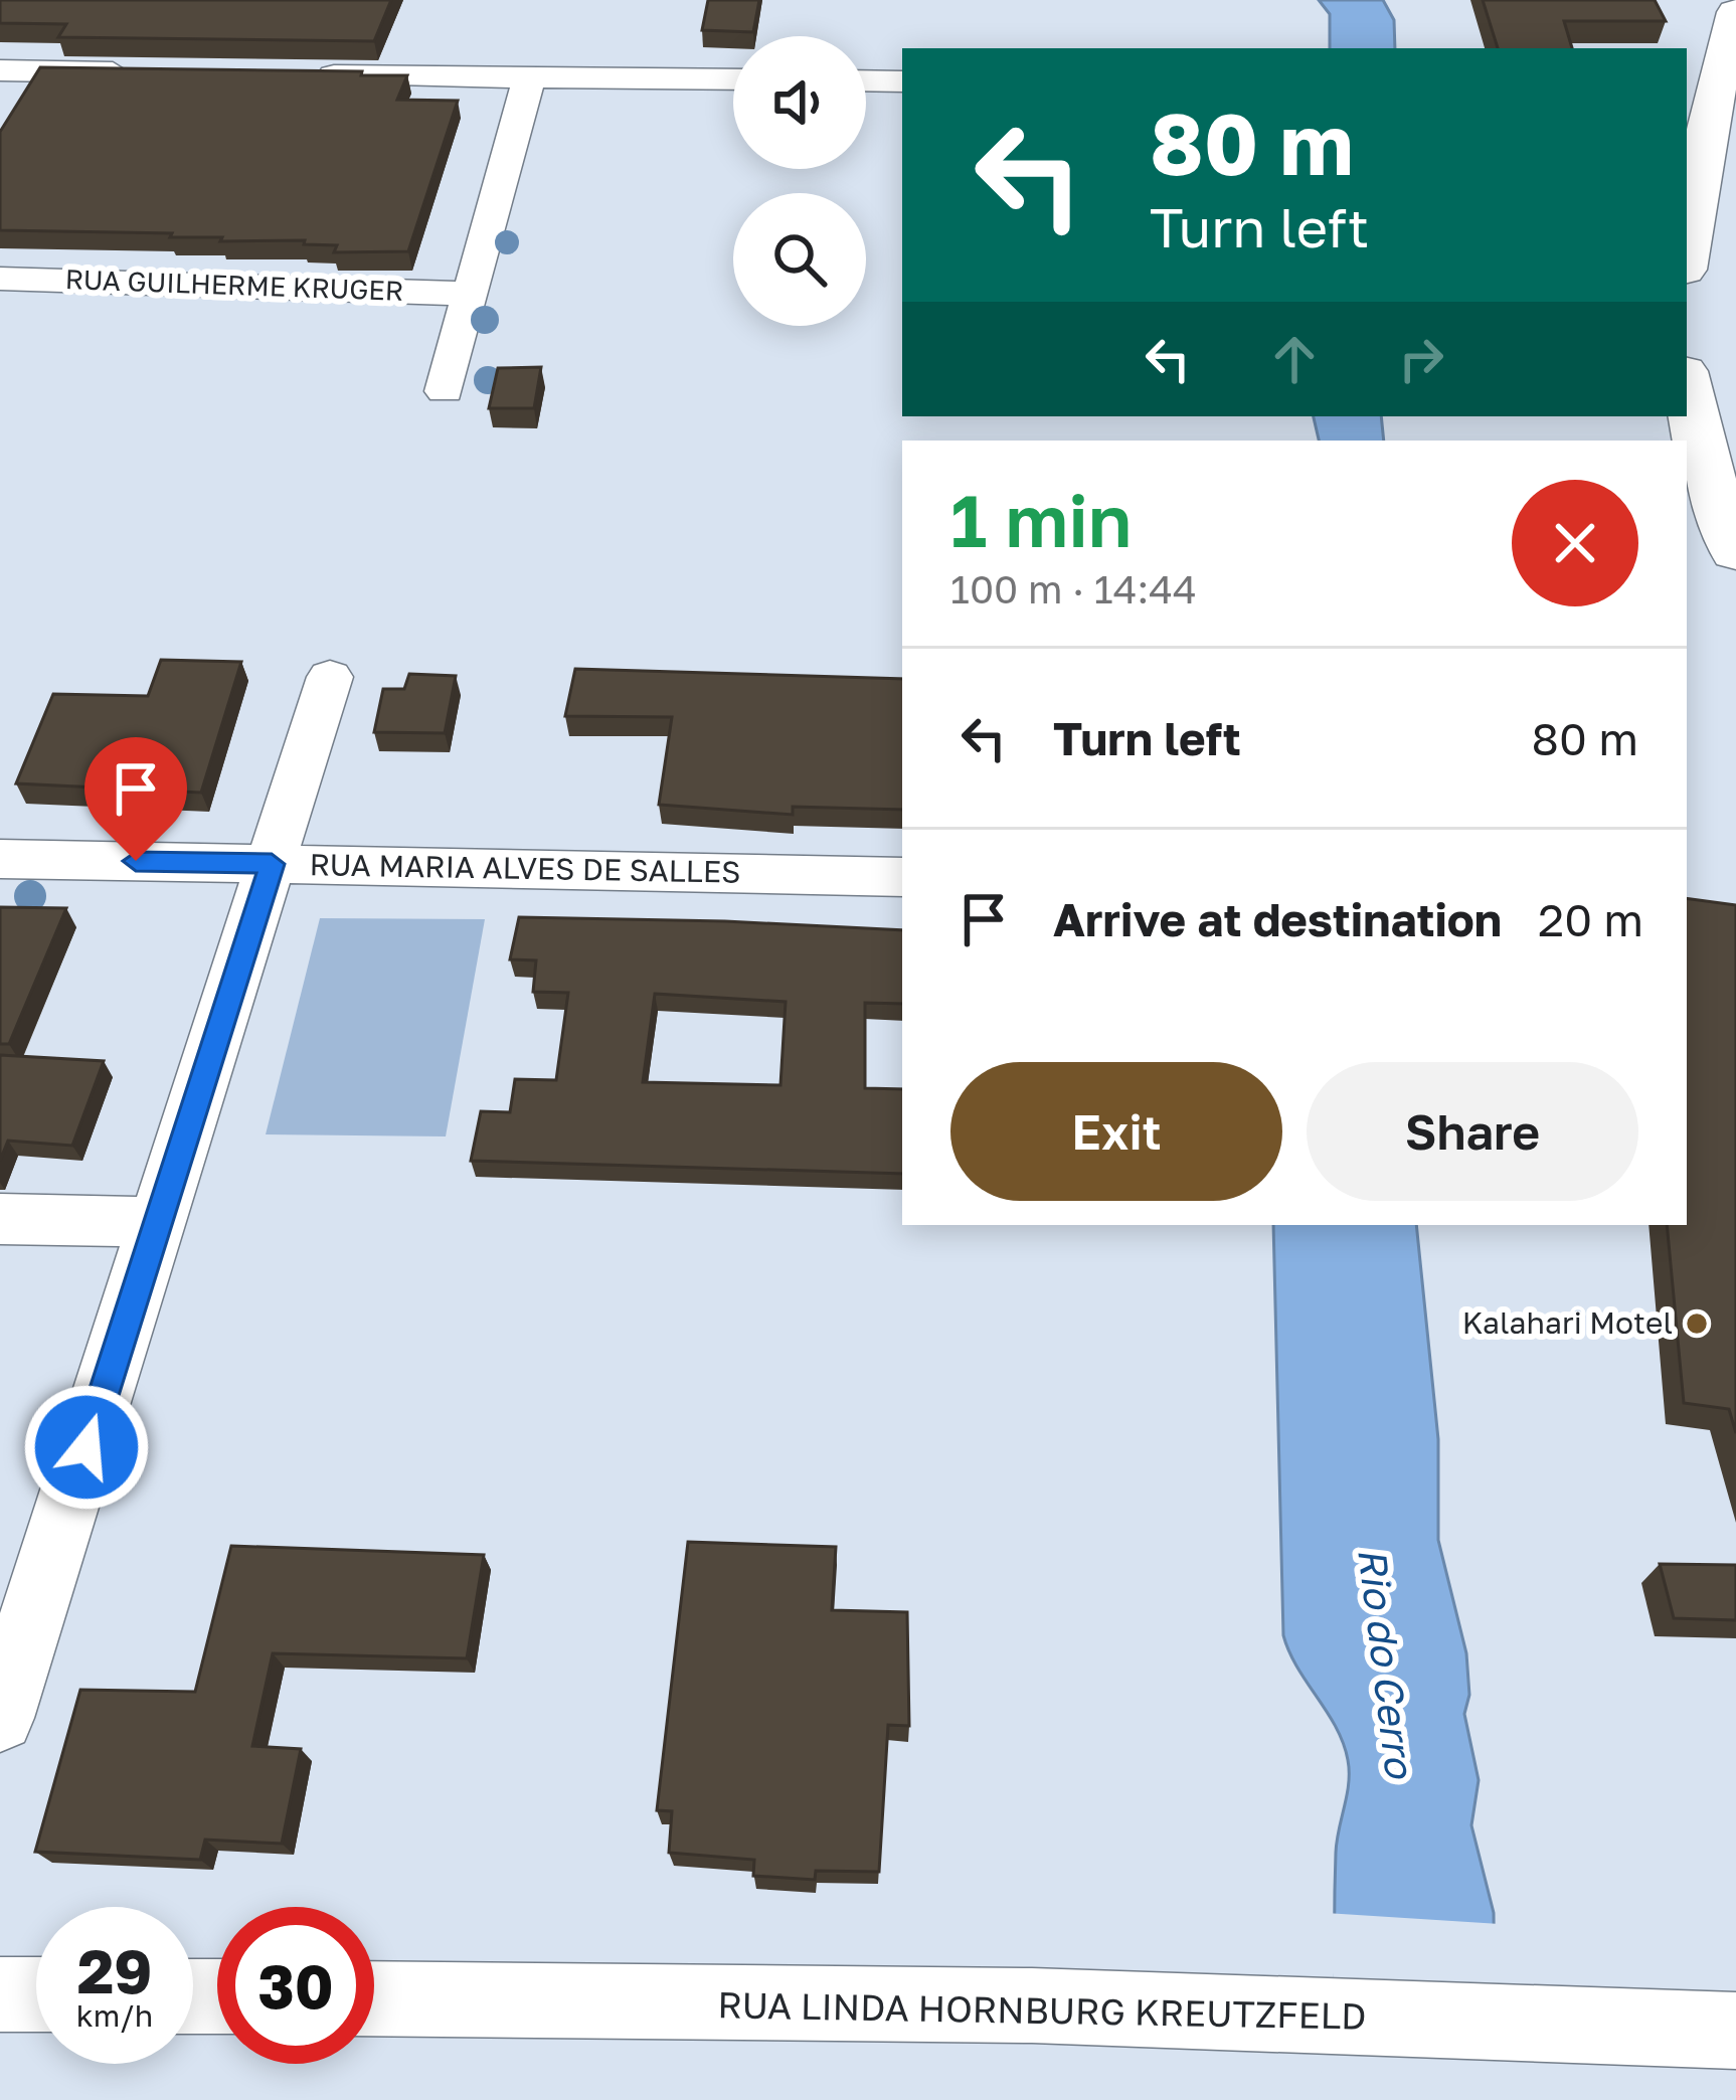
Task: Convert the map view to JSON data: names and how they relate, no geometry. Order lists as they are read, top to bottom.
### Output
{
  "streets": {
    "street": ["RUA GUILHERME KRUGER", "RUA MARIA ALVES DE SALLES", "RUA LINDA HORNBURG KREUTZFELD"]
  },
  "water": ["Rio do Cerro"],
  "places": ["Kalahari Motel"],
  "page": {
    "turn": ["80 m", "Turn left"],
    "heading": ["1 min", "100 m · 14:44"],
    "list": [
      {
        "name": "Turn left",
        "value": "80 m"
      },
      {
        "name": "Arrive at destination",
        "value": "20 m"
      }
    ],
    "buttons": ["Exit", "Share"],
    "speed": "29 km/h",
    "limit": "30"
  }
}
